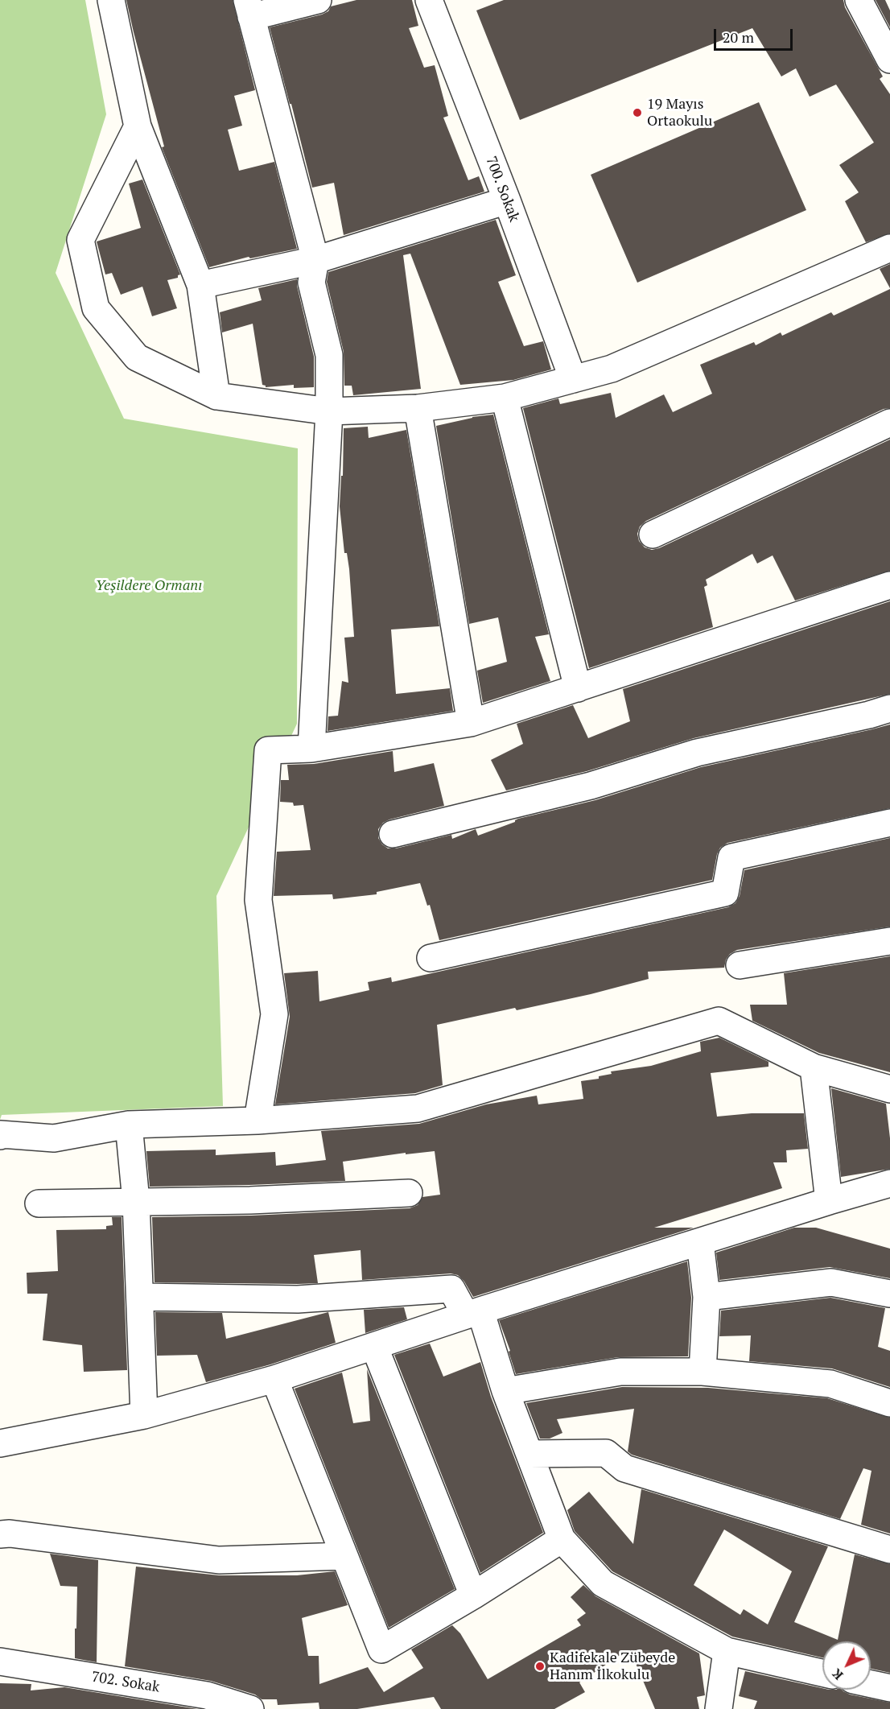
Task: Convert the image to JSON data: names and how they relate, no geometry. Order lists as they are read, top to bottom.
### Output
{
  "streets": {
    "street": ["700. Sokak", "702. Sokak"]
  },
  "parks": ["Yeşildere Ormanı"],
  "places": ["19 Mayıs Ortaokulu", "Kadifekale Zübeyde Hanım İlkokulu"],
  "scale_bar": "20 m",
  "north": "bottom left"
}
